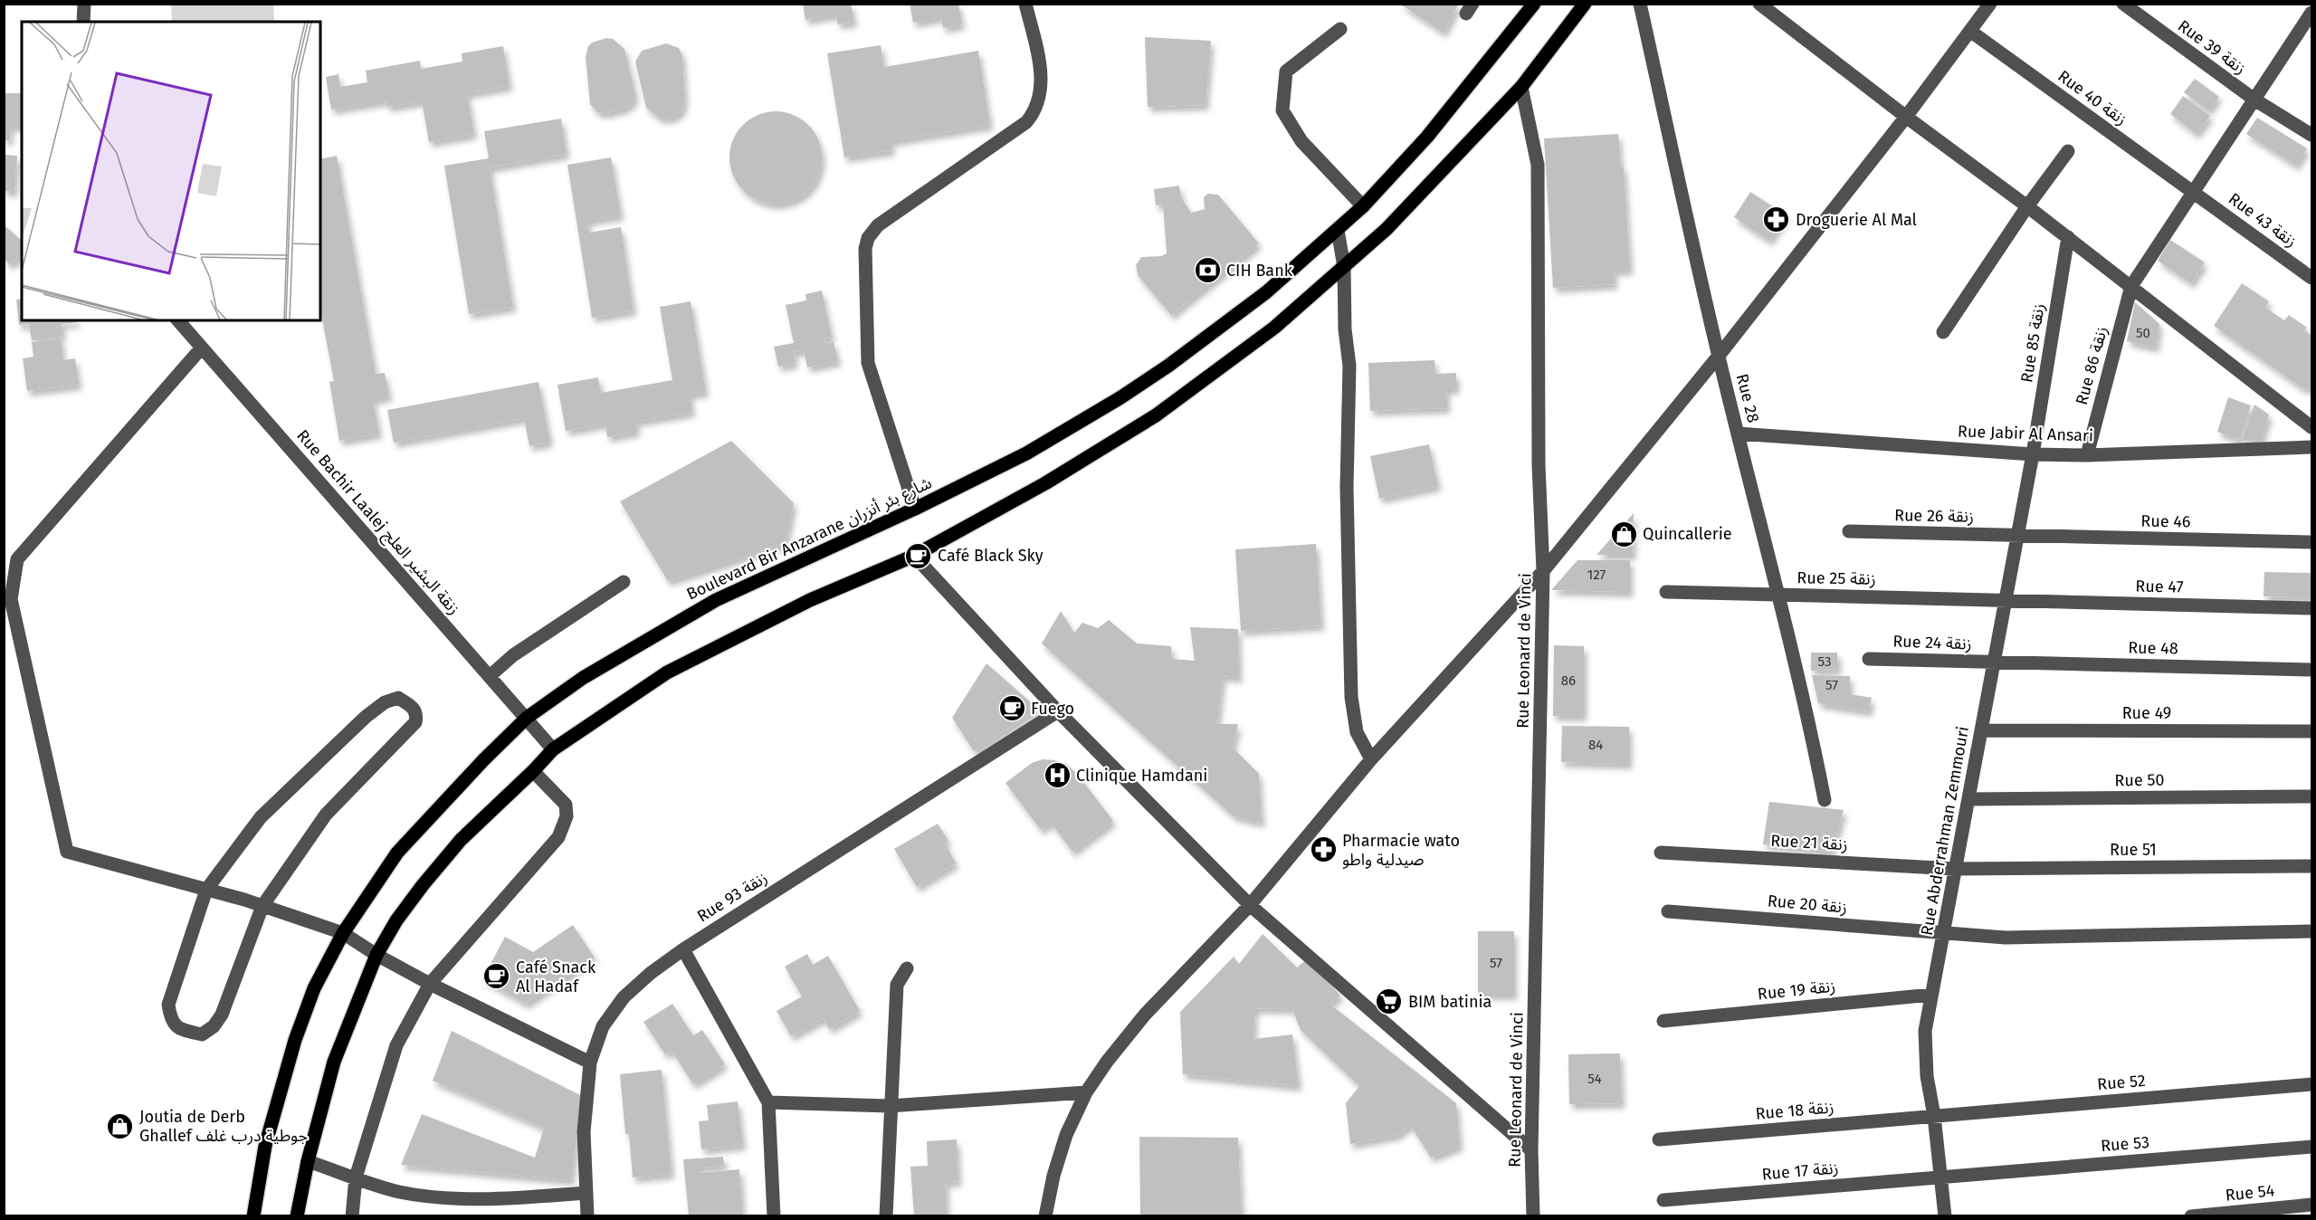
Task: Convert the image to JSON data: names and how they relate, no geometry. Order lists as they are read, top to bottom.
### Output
{
  "streets": {
    "main road": ["Boulevard Bir Anzarane شارع بئر أنزران"],
    "street": [
      "Rue 39 زنقة",
      "Rue 40 زنقة",
      "Rue 43 زنقة",
      "Rue 85 زنقة",
      "Rue 86 زنقة",
      "Rue 28",
      "Rue Jabir Al Ansari",
      "Rue 26 زنقة",
      "Rue 46",
      "Rue Bachir Laalej زنقة البشير العلج",
      "Rue 25 زنقة",
      "Rue 47",
      "Rue 24 زنقة",
      "Rue 48",
      "Rue Leonard de Vinci",
      "Rue 49",
      "Rue 50",
      "Rue Abderrahman Zemmouri",
      "Rue 21 زنقة",
      "Rue 51",
      "Rue 93 زنقة",
      "Rue 20 زنقة",
      "Rue 19 زنقة",
      "Rue 52",
      "Rue 18 زنقة",
      "Rue 53",
      "Rue 17 زنقة",
      "Rue 54"
    ]
  },
  "crossings": [
    ["Rue 39 زنقة", "Rue 86 زنقة"],
    ["Rue 40 زنقة", "Rue 43 زنقة"],
    ["Rue 40 زنقة", "Rue 86 زنقة"],
    ["Rue 43 زنقة", "Rue 86 زنقة"],
    ["Rue 85 زنقة", "Rue Jabir Al Ansari"],
    ["Rue 85 زنقة", "Rue Abderrahman Zemmouri"],
    ["Rue 86 زنقة", "Rue Jabir Al Ansari"],
    ["Rue 28", "Rue Jabir Al Ansari"],
    ["Rue 28", "Rue 25 زنقة"],
    ["Rue Jabir Al Ansari", "Rue Abderrahman Zemmouri"],
    ["Rue 26 زنقة", "Rue 46"],
    ["Rue 26 زنقة", "Rue Abderrahman Zemmouri"],
    ["Rue 46", "Rue Abderrahman Zemmouri"],
    ["Rue Bachir Laalej زنقة البشير العلج", "Boulevard Bir Anzarane شارع بئر أنزران"],
    ["Rue 25 زنقة", "Rue 47"],
    ["Rue 25 زنقة", "Rue Abderrahman Zemmouri"],
    ["Rue 47", "Rue Abderrahman Zemmouri"],
    ["Rue 24 زنقة", "Rue 48"],
    ["Rue 24 زنقة", "Rue Abderrahman Zemmouri"],
    ["Rue 48", "Rue Abderrahman Zemmouri"],
    ["Rue 49", "Rue Abderrahman Zemmouri"],
    ["Rue 50", "Rue Abderrahman Zemmouri"],
    ["Rue Abderrahman Zemmouri", "Rue 21 زنقة"],
    ["Rue Abderrahman Zemmouri", "Rue 51"],
    ["Rue Abderrahman Zemmouri", "Rue 20 زنقة"],
    ["Rue Abderrahman Zemmouri", "Rue 19 زنقة"],
    ["Rue Abderrahman Zemmouri", "Rue 52"],
    ["Rue Abderrahman Zemmouri", "Rue 18 زنقة"],
    ["Rue Abderrahman Zemmouri", "Rue 53"],
    ["Rue Abderrahman Zemmouri", "Rue 17 زنقة"],
    ["Rue 21 زنقة", "Rue 51"],
    ["Rue 52", "Rue 18 زنقة"],
    ["Rue 53", "Rue 17 زنقة"]
  ],
  "places": {
    "pharmacy": ["Droguerie Al Mal", "Pharmacie wato صيدلية واطو"],
    "bank": ["CIH Bank"],
    "shop": ["Quincallerie", "Joutia de Derb Ghallef جوطية درب غلف"],
    "cafe": ["Café Black Sky", "Fuego", "Café Snack Al Hadaf"],
    "hospital": ["Clinique Hamdani"],
    "supermarket": ["BIM batinia"]
  },
  "house_numbers": [
    "50",
    "127",
    "53",
    "86",
    "57",
    "84",
    "57",
    "54"
  ]
}
